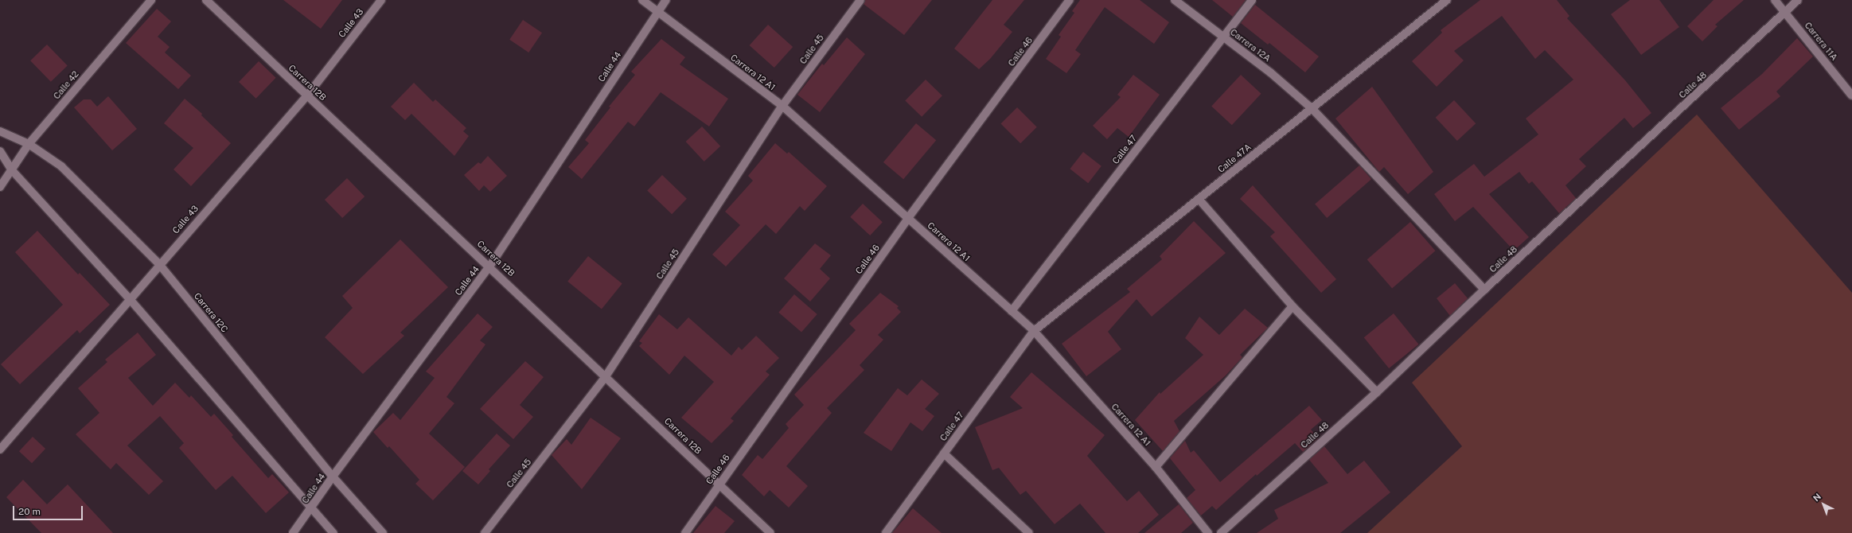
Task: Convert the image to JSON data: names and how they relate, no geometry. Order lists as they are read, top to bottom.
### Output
{
  "streets": {
    "street": [
      "Calle 43",
      "Carrera 11A",
      "Carrera 12A",
      "Calle 45",
      "Calle 46",
      "Calle 44",
      "Carrera 12 A1",
      "Carrera 12B",
      "Calle 42",
      "Calle 48",
      "Calle 47",
      "Calle 47A",
      "Carrera 12C"
    ]
  },
  "crossings": [
    ["Calle 43", "Carrera 12B"],
    ["Calle 43", "Carrera 12C"],
    ["Carrera 11A", "Calle 48"],
    ["Carrera 12A", "Calle 48"],
    ["Carrera 12A", "Calle 47"],
    ["Carrera 12A", "Calle 47A"],
    ["Calle 45", "Carrera 12 A1"],
    ["Calle 45", "Carrera 12B"],
    ["Calle 46", "Carrera 12 A1"],
    ["Calle 46", "Carrera 12B"],
    ["Calle 44", "Carrera 12 A1"],
    ["Calle 44", "Carrera 12B"],
    ["Calle 44", "Carrera 12C"],
    ["Carrera 12 A1", "Calle 47"],
    ["Carrera 12 A1", "Calle 47A"],
    ["Calle 42", "Carrera 12C"],
    ["Calle 47", "Calle 47A"]
  ],
  "scale_bar": "20 m",
  "north": "top left"
}
